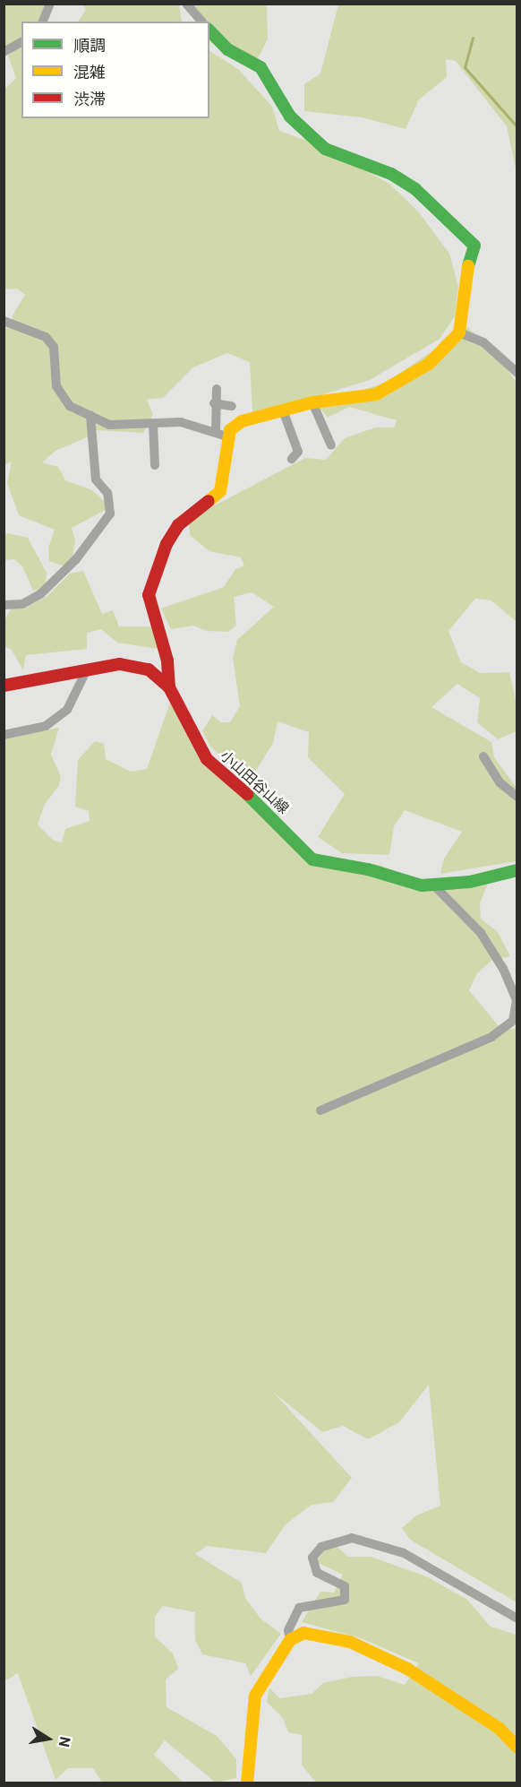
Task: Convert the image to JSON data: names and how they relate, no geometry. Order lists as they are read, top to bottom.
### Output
{
  "streets": {
    "street": ["小山田谷山線"]
  },
  "legend": ["順調", "混雑", "渋滞"],
  "north": "right"
}
